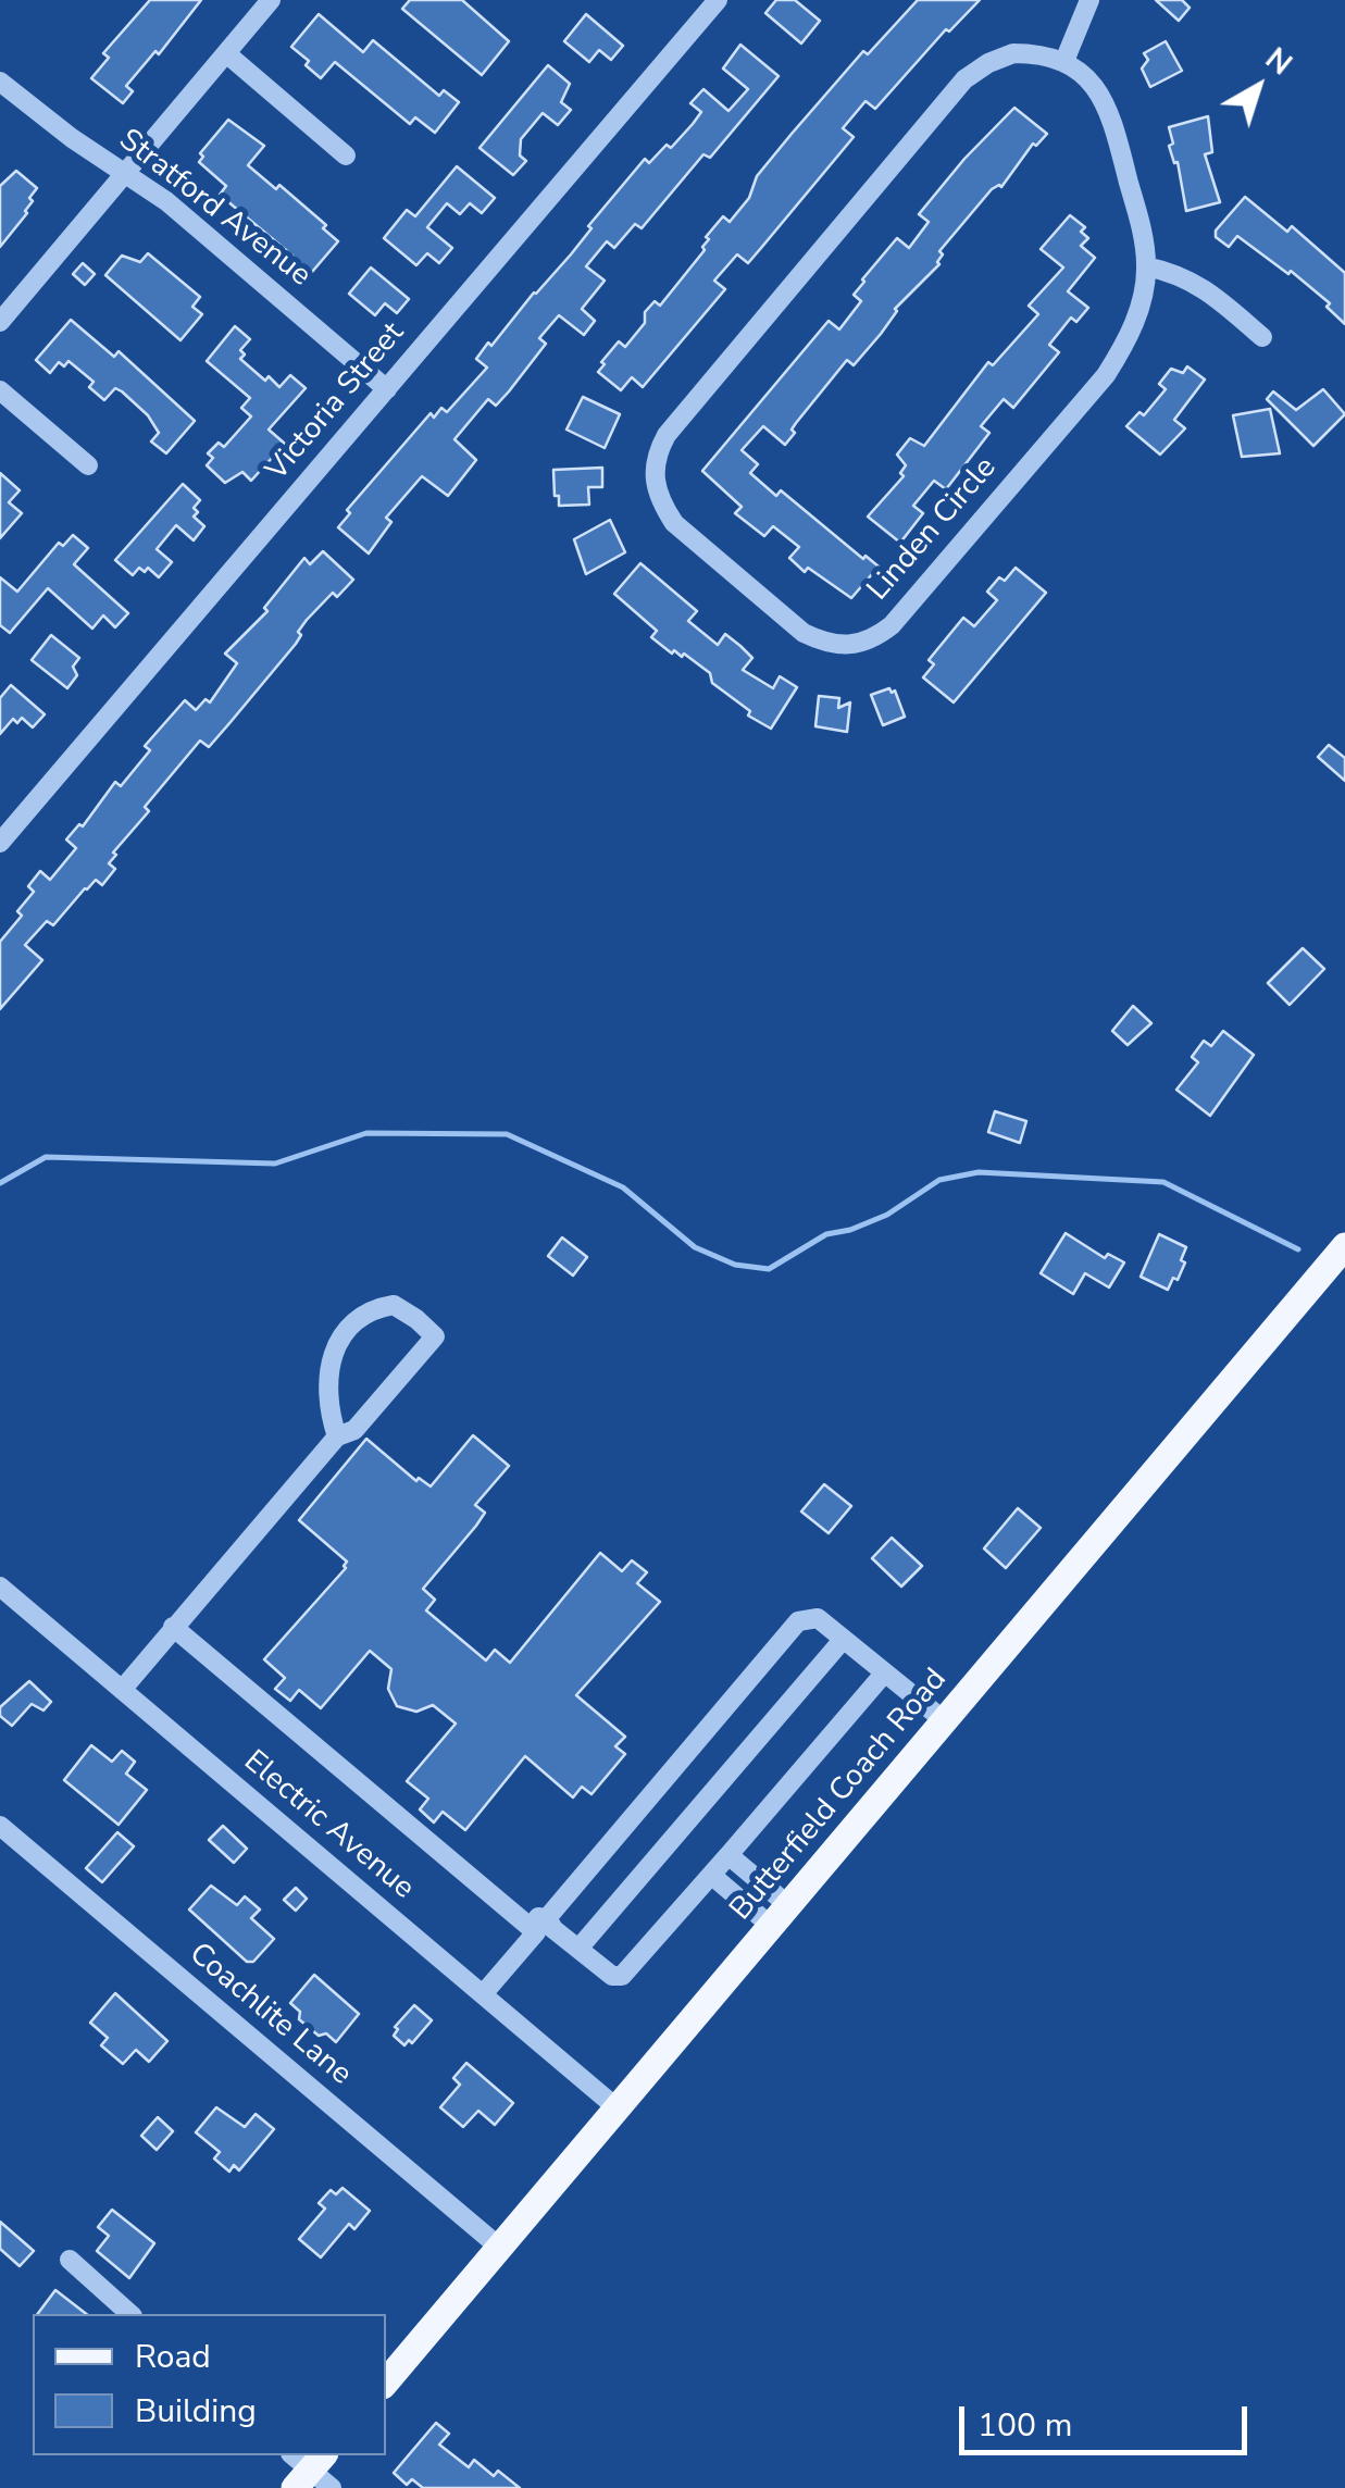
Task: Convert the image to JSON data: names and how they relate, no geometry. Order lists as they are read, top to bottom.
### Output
{
  "streets": {
    "main road": ["Butterfield Coach Road"],
    "street": [
      "Stratford Avenue",
      "Victoria Street",
      "Linden Circle",
      "Electric Avenue",
      "Coachlite Lane"
    ]
  },
  "crossings": [
    ["Stratford Avenue", "Victoria Street"],
    ["Butterfield Coach Road", "Electric Avenue"],
    ["Butterfield Coach Road", "Coachlite Lane"]
  ],
  "legend": ["Road", "Building"],
  "scale_bar": "100 m",
  "north": "top right"
}
